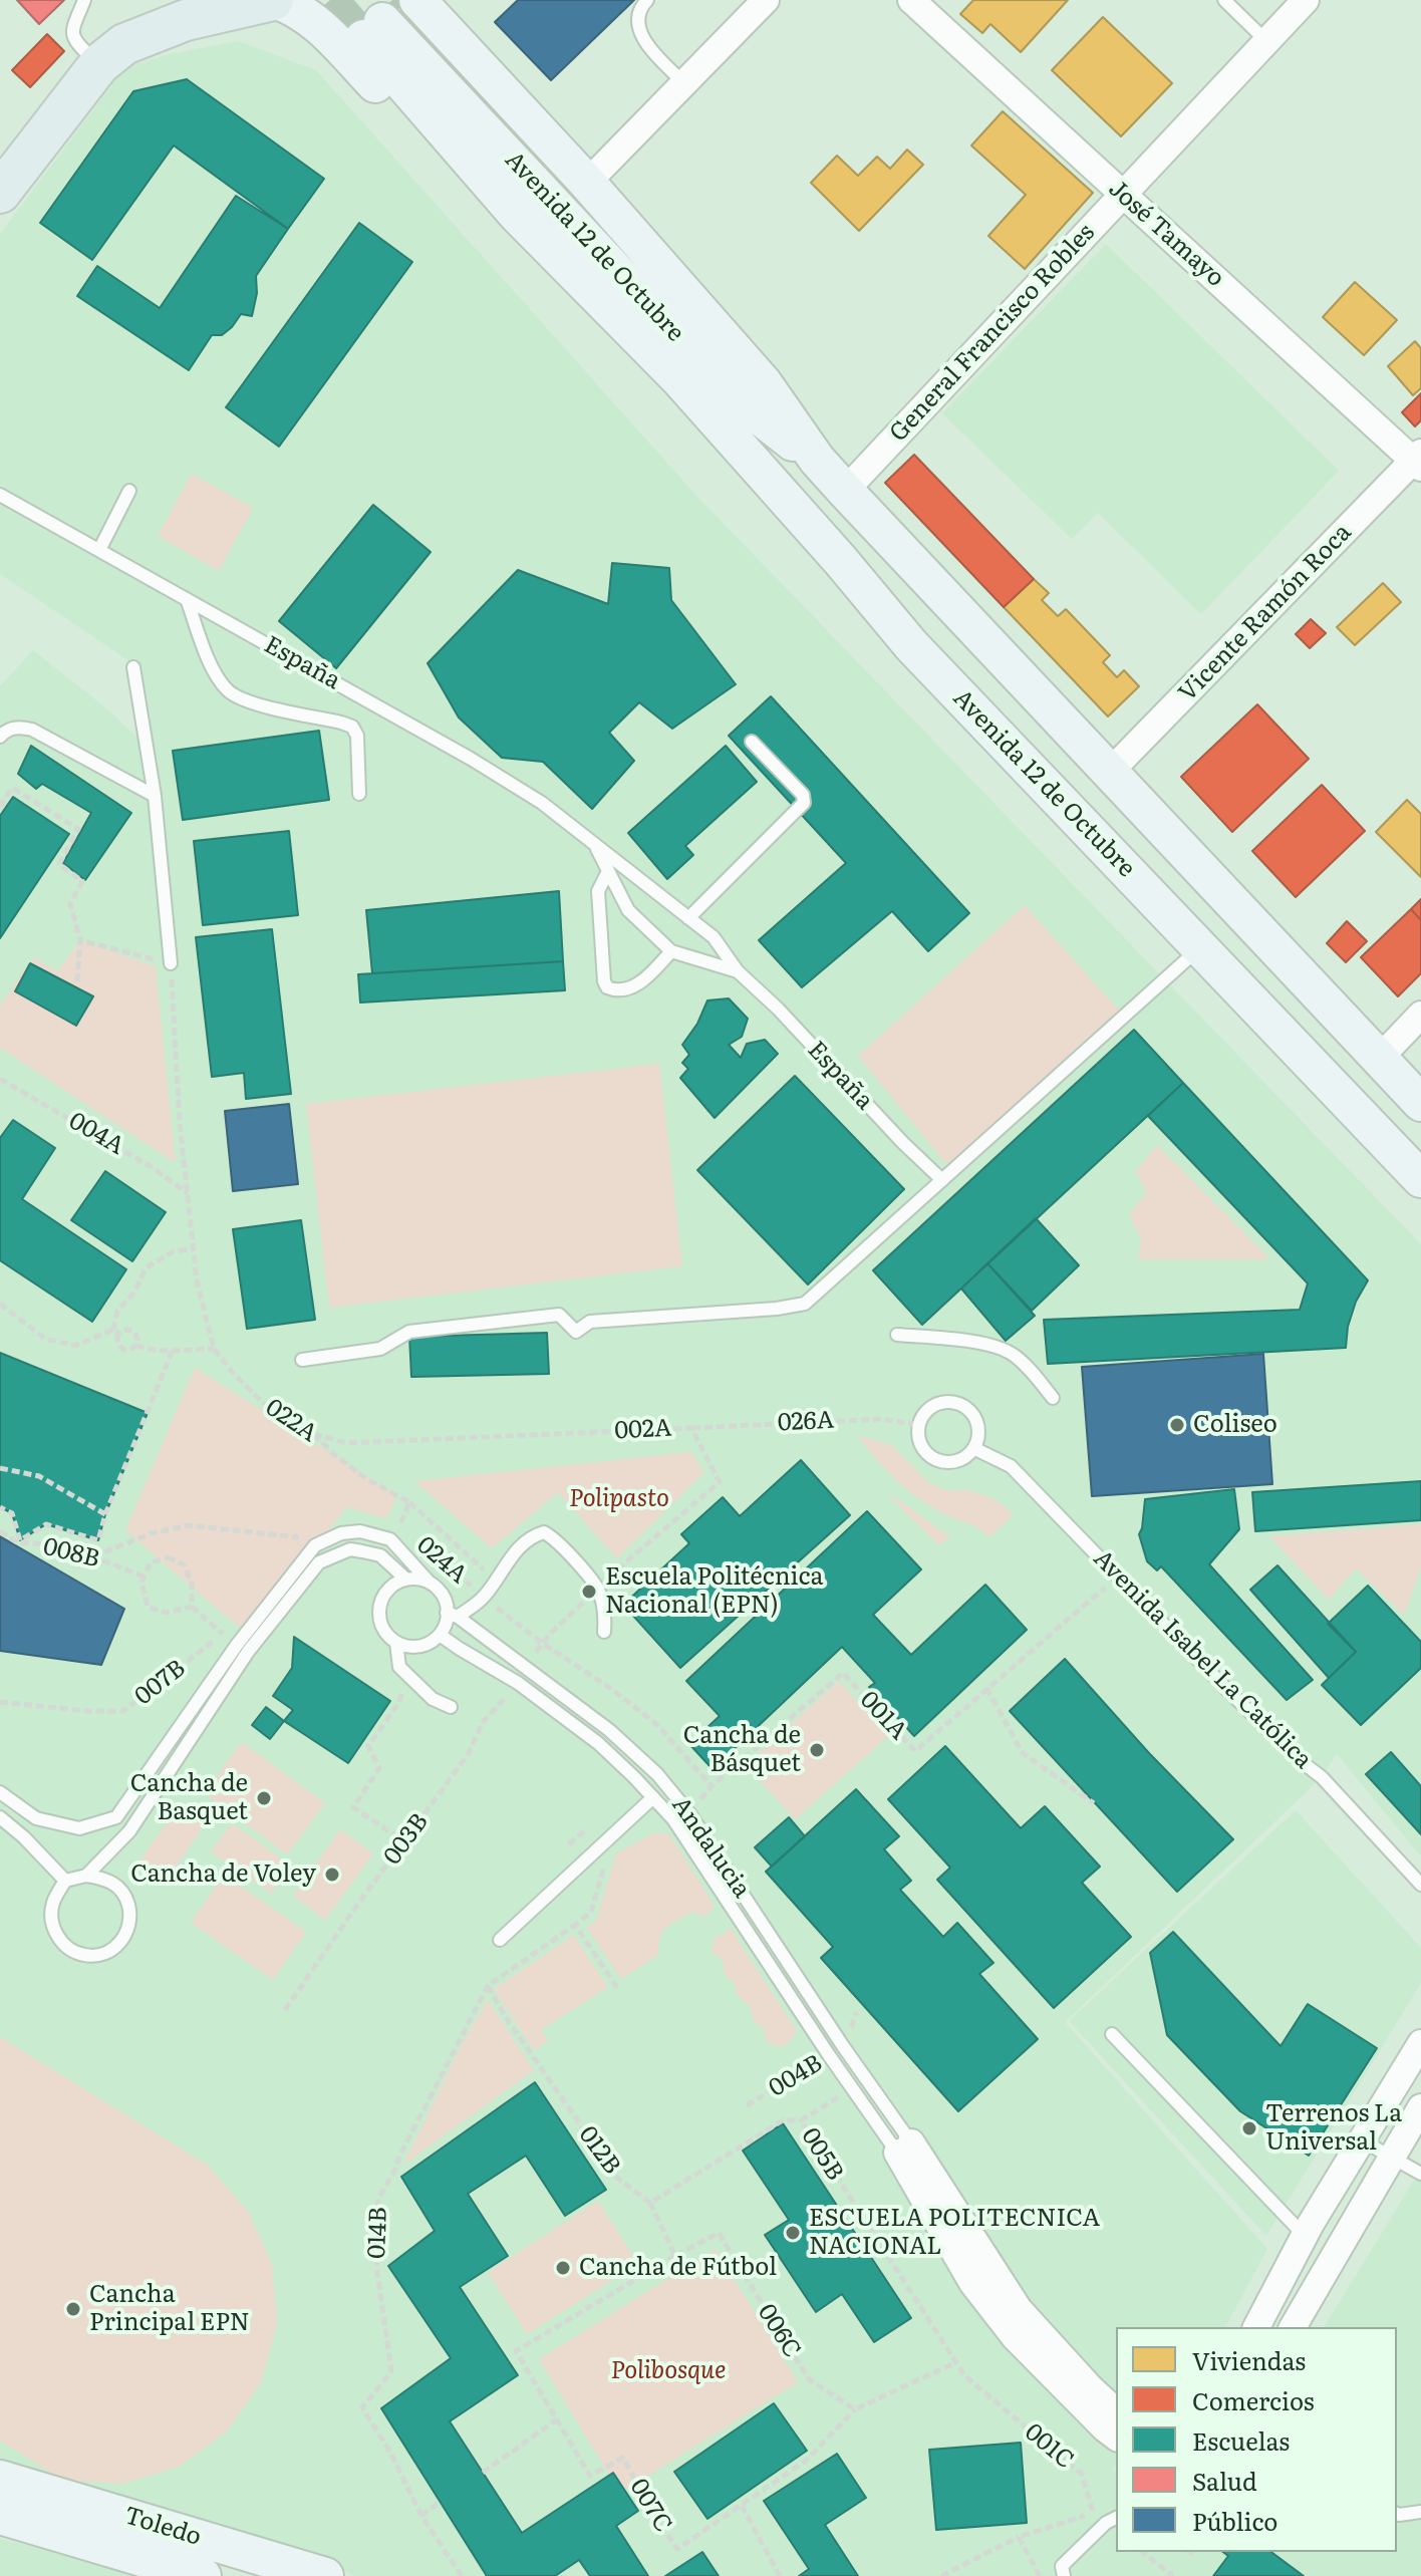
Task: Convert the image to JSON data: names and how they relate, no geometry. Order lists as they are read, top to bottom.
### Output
{
  "streets": {
    "main road": ["Avenida 12 de Octubre", "Toledo"],
    "street": ["José Tamayo", "General Francisco Robles", "Vicente Ramón Roca"],
    "lane": ["España", "Avenida Isabel La Católica", "Andalucia"],
    "path": [
      "004A",
      "022A",
      "026A",
      "002A",
      "008B",
      "024A",
      "007B",
      "001A",
      "003B",
      "004B",
      "012B",
      "005B",
      "014B",
      "006C",
      "001C",
      "007C"
    ]
  },
  "crossings": [
    ["José Tamayo", "General Francisco Robles"],
    ["José Tamayo", "Vicente Ramón Roca"],
    ["Avenida 12 de Octubre", "General Francisco Robles"],
    ["Avenida 12 de Octubre", "Vicente Ramón Roca"],
    ["004A", "022A"],
    ["022A", "002A"],
    ["022A", "024A"],
    ["026A", "002A"],
    ["026A", "Avenida Isabel La Católica"],
    ["002A", "Andalucia"],
    ["008B", "007B"],
    ["Avenida Isabel La Católica", "001A"],
    ["001A", "Andalucia"],
    ["003B", "Andalucia"],
    ["Andalucia", "004B"],
    ["Andalucia", "005B"],
    ["012B", "014B"],
    ["005B", "001C"],
    ["006C", "007C"]
  ],
  "parks": ["Polipasto", "Polibosque"],
  "places": [
    "Coliseo",
    "Escuela Politécnica Nacional (EPN)",
    "Cancha de Básquet",
    "Cancha de Basquet",
    "Cancha de Voley",
    "Terrenos La Universal",
    "ESCUELA POLITECNICA NACIONAL",
    "Cancha de Fútbol",
    "Cancha Principal EPN"
  ],
  "legend": [
    "Viviendas",
    "Comercios",
    "Escuelas",
    "Salud",
    "Público"
  ]
}
